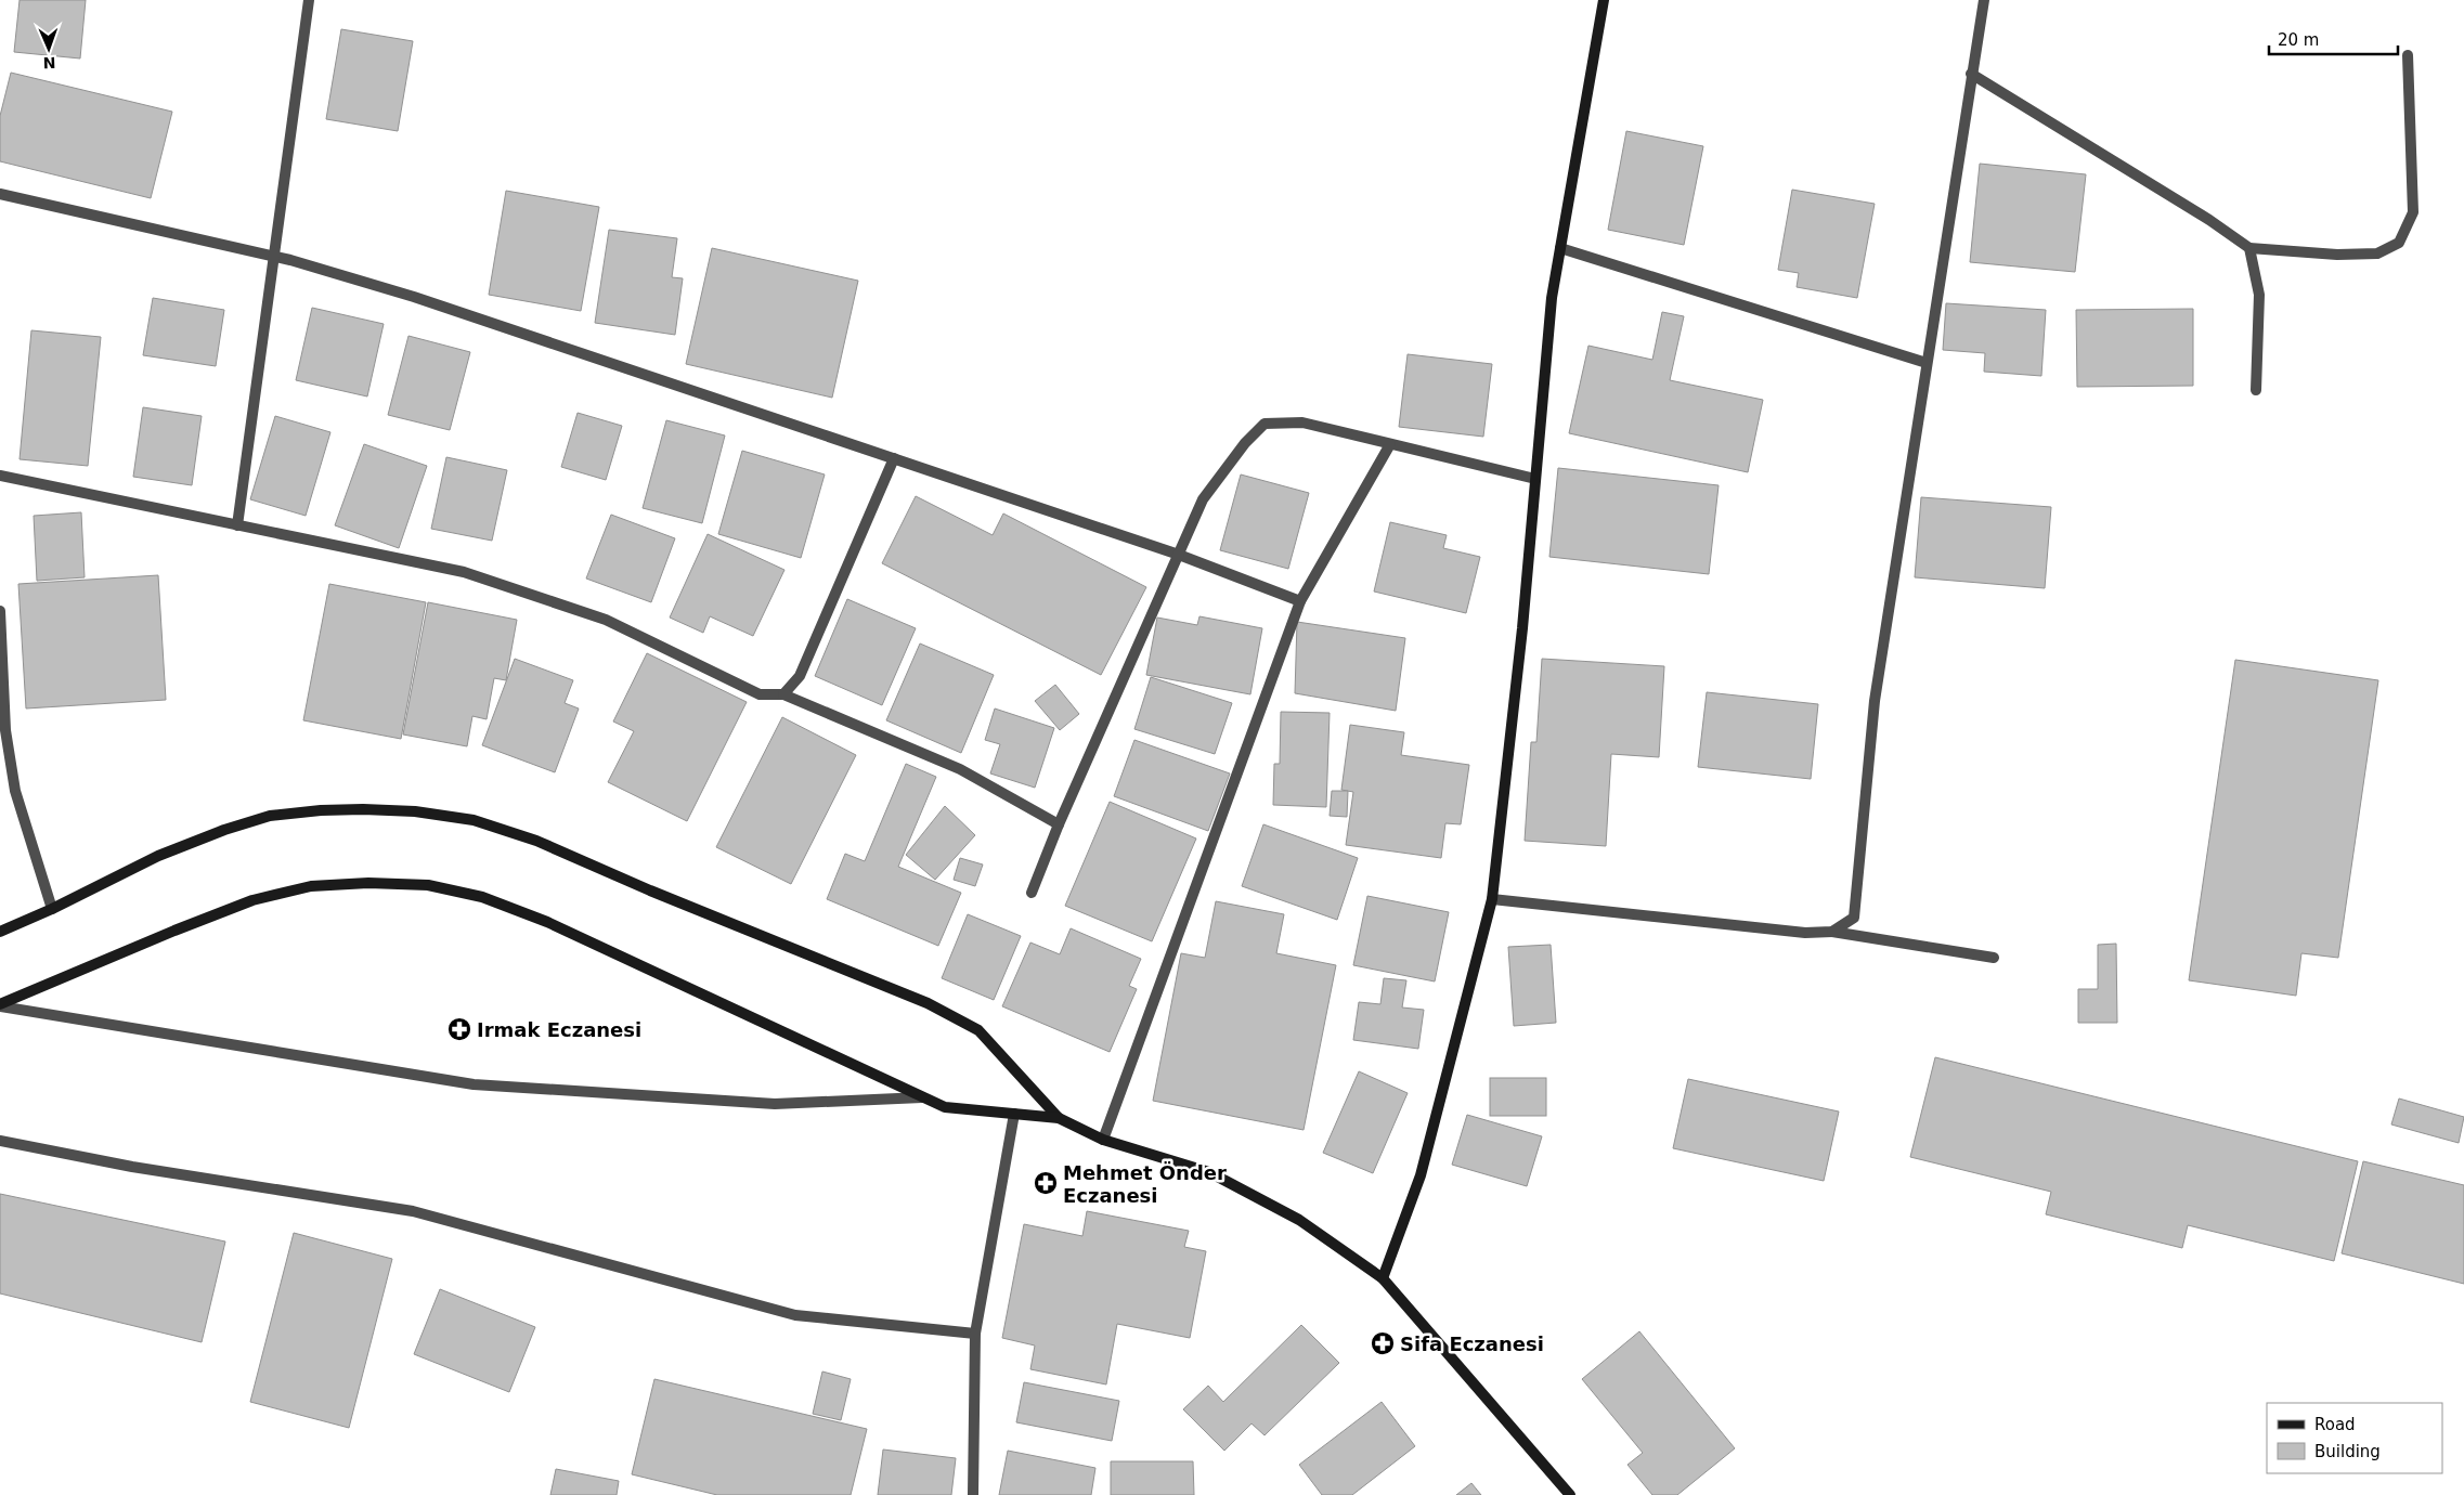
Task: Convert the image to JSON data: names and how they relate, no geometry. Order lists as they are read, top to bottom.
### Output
{
  "places": {
    "pharmacy": ["Irmak Eczanesi", "Mehmet Önder Eczanesi", "Sifa Eczanesi"]
  },
  "legend": ["Road", "Building"],
  "scale_bar": "20 m",
  "north": "bottom"
}
